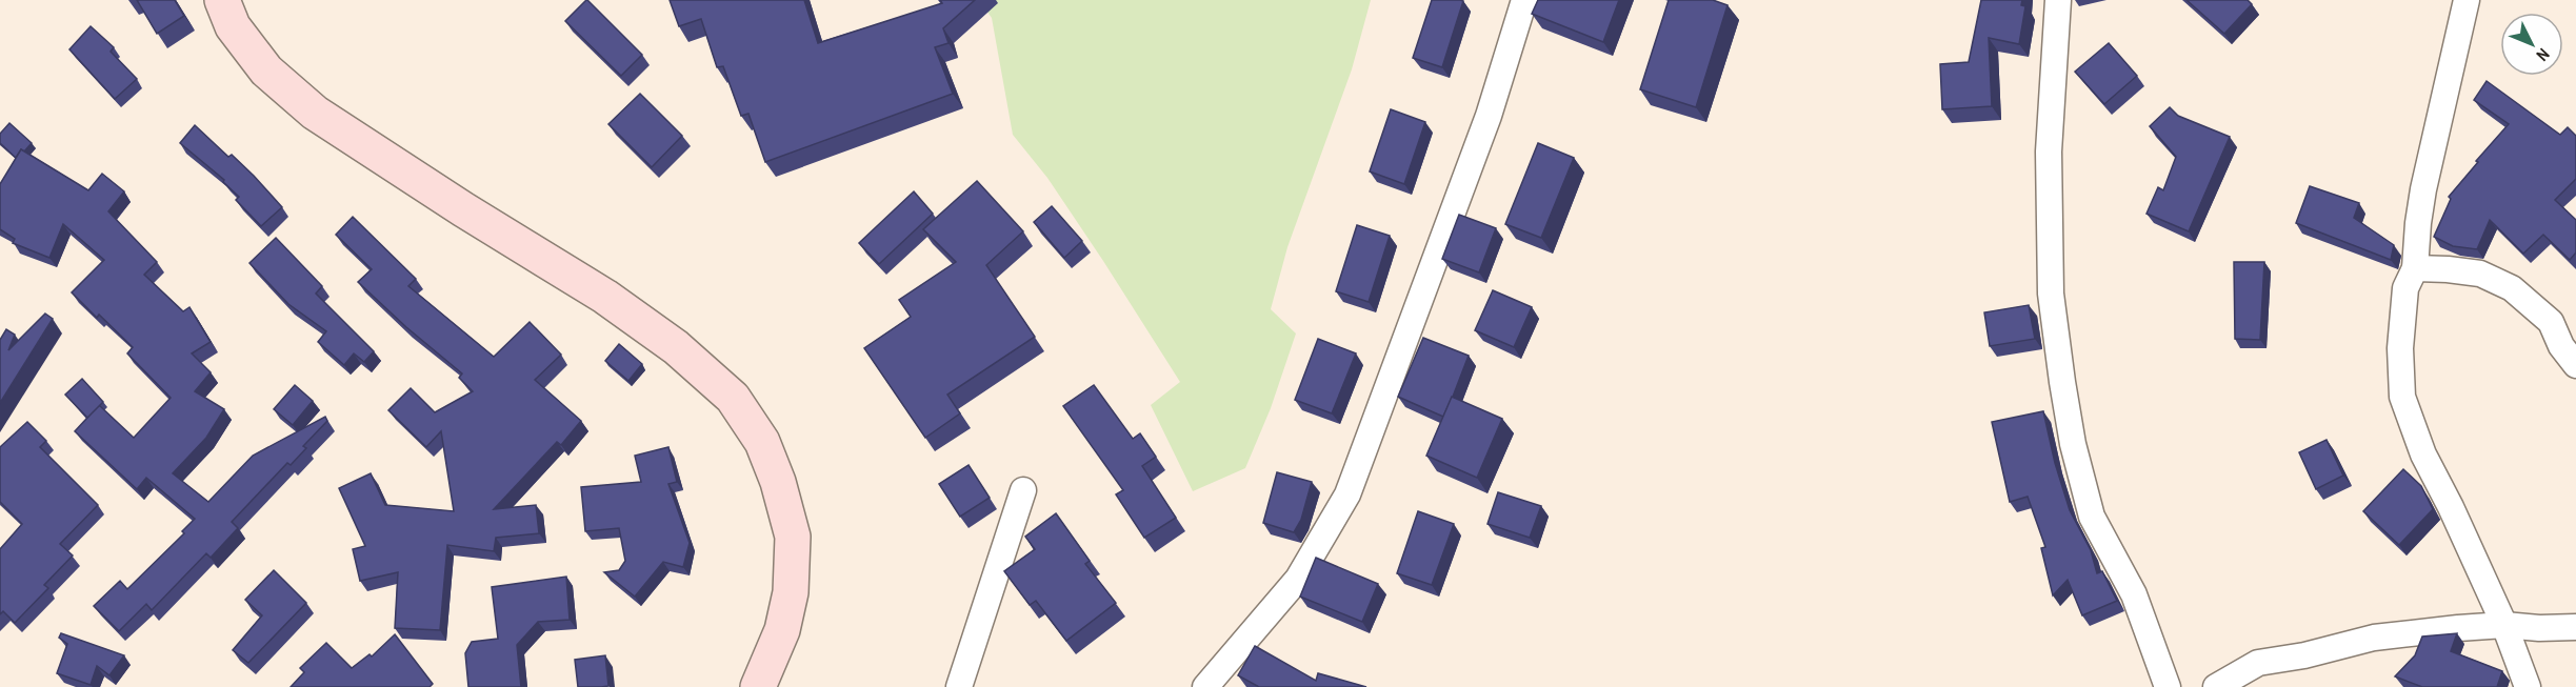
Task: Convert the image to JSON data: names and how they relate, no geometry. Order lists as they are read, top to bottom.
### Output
{
  "north": "bottom right"
}
